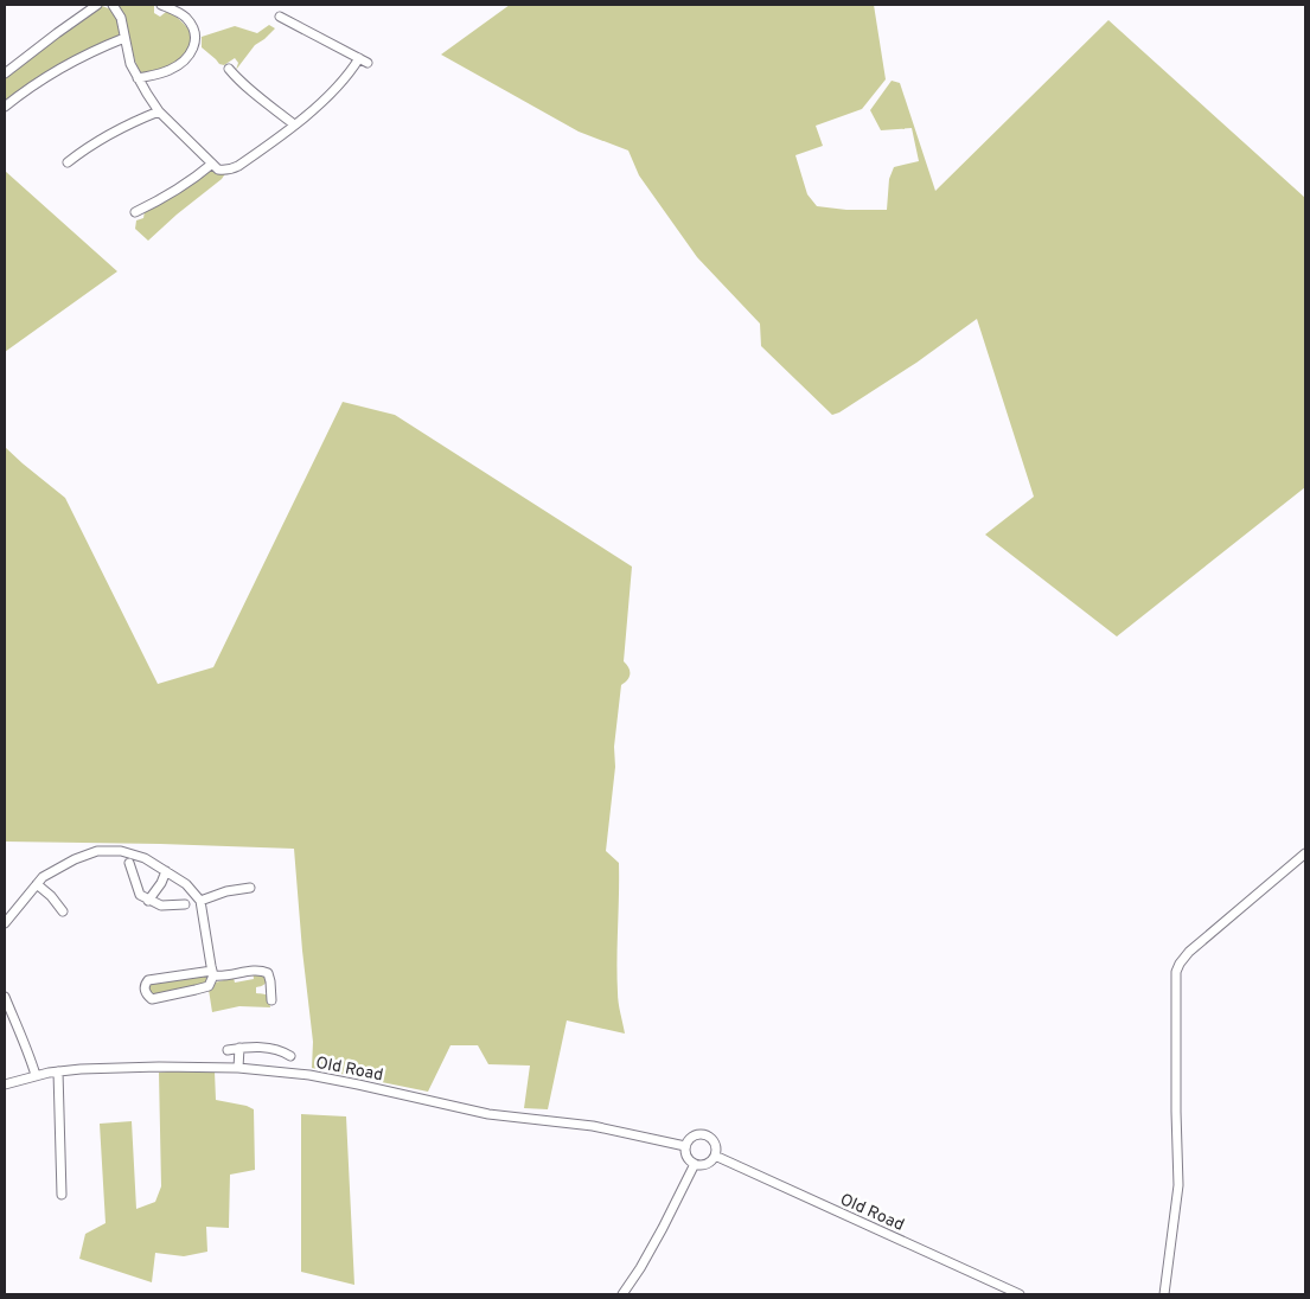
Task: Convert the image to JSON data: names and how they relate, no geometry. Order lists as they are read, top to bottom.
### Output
{
  "streets": {
    "street": ["Old Road"]
  }
}
